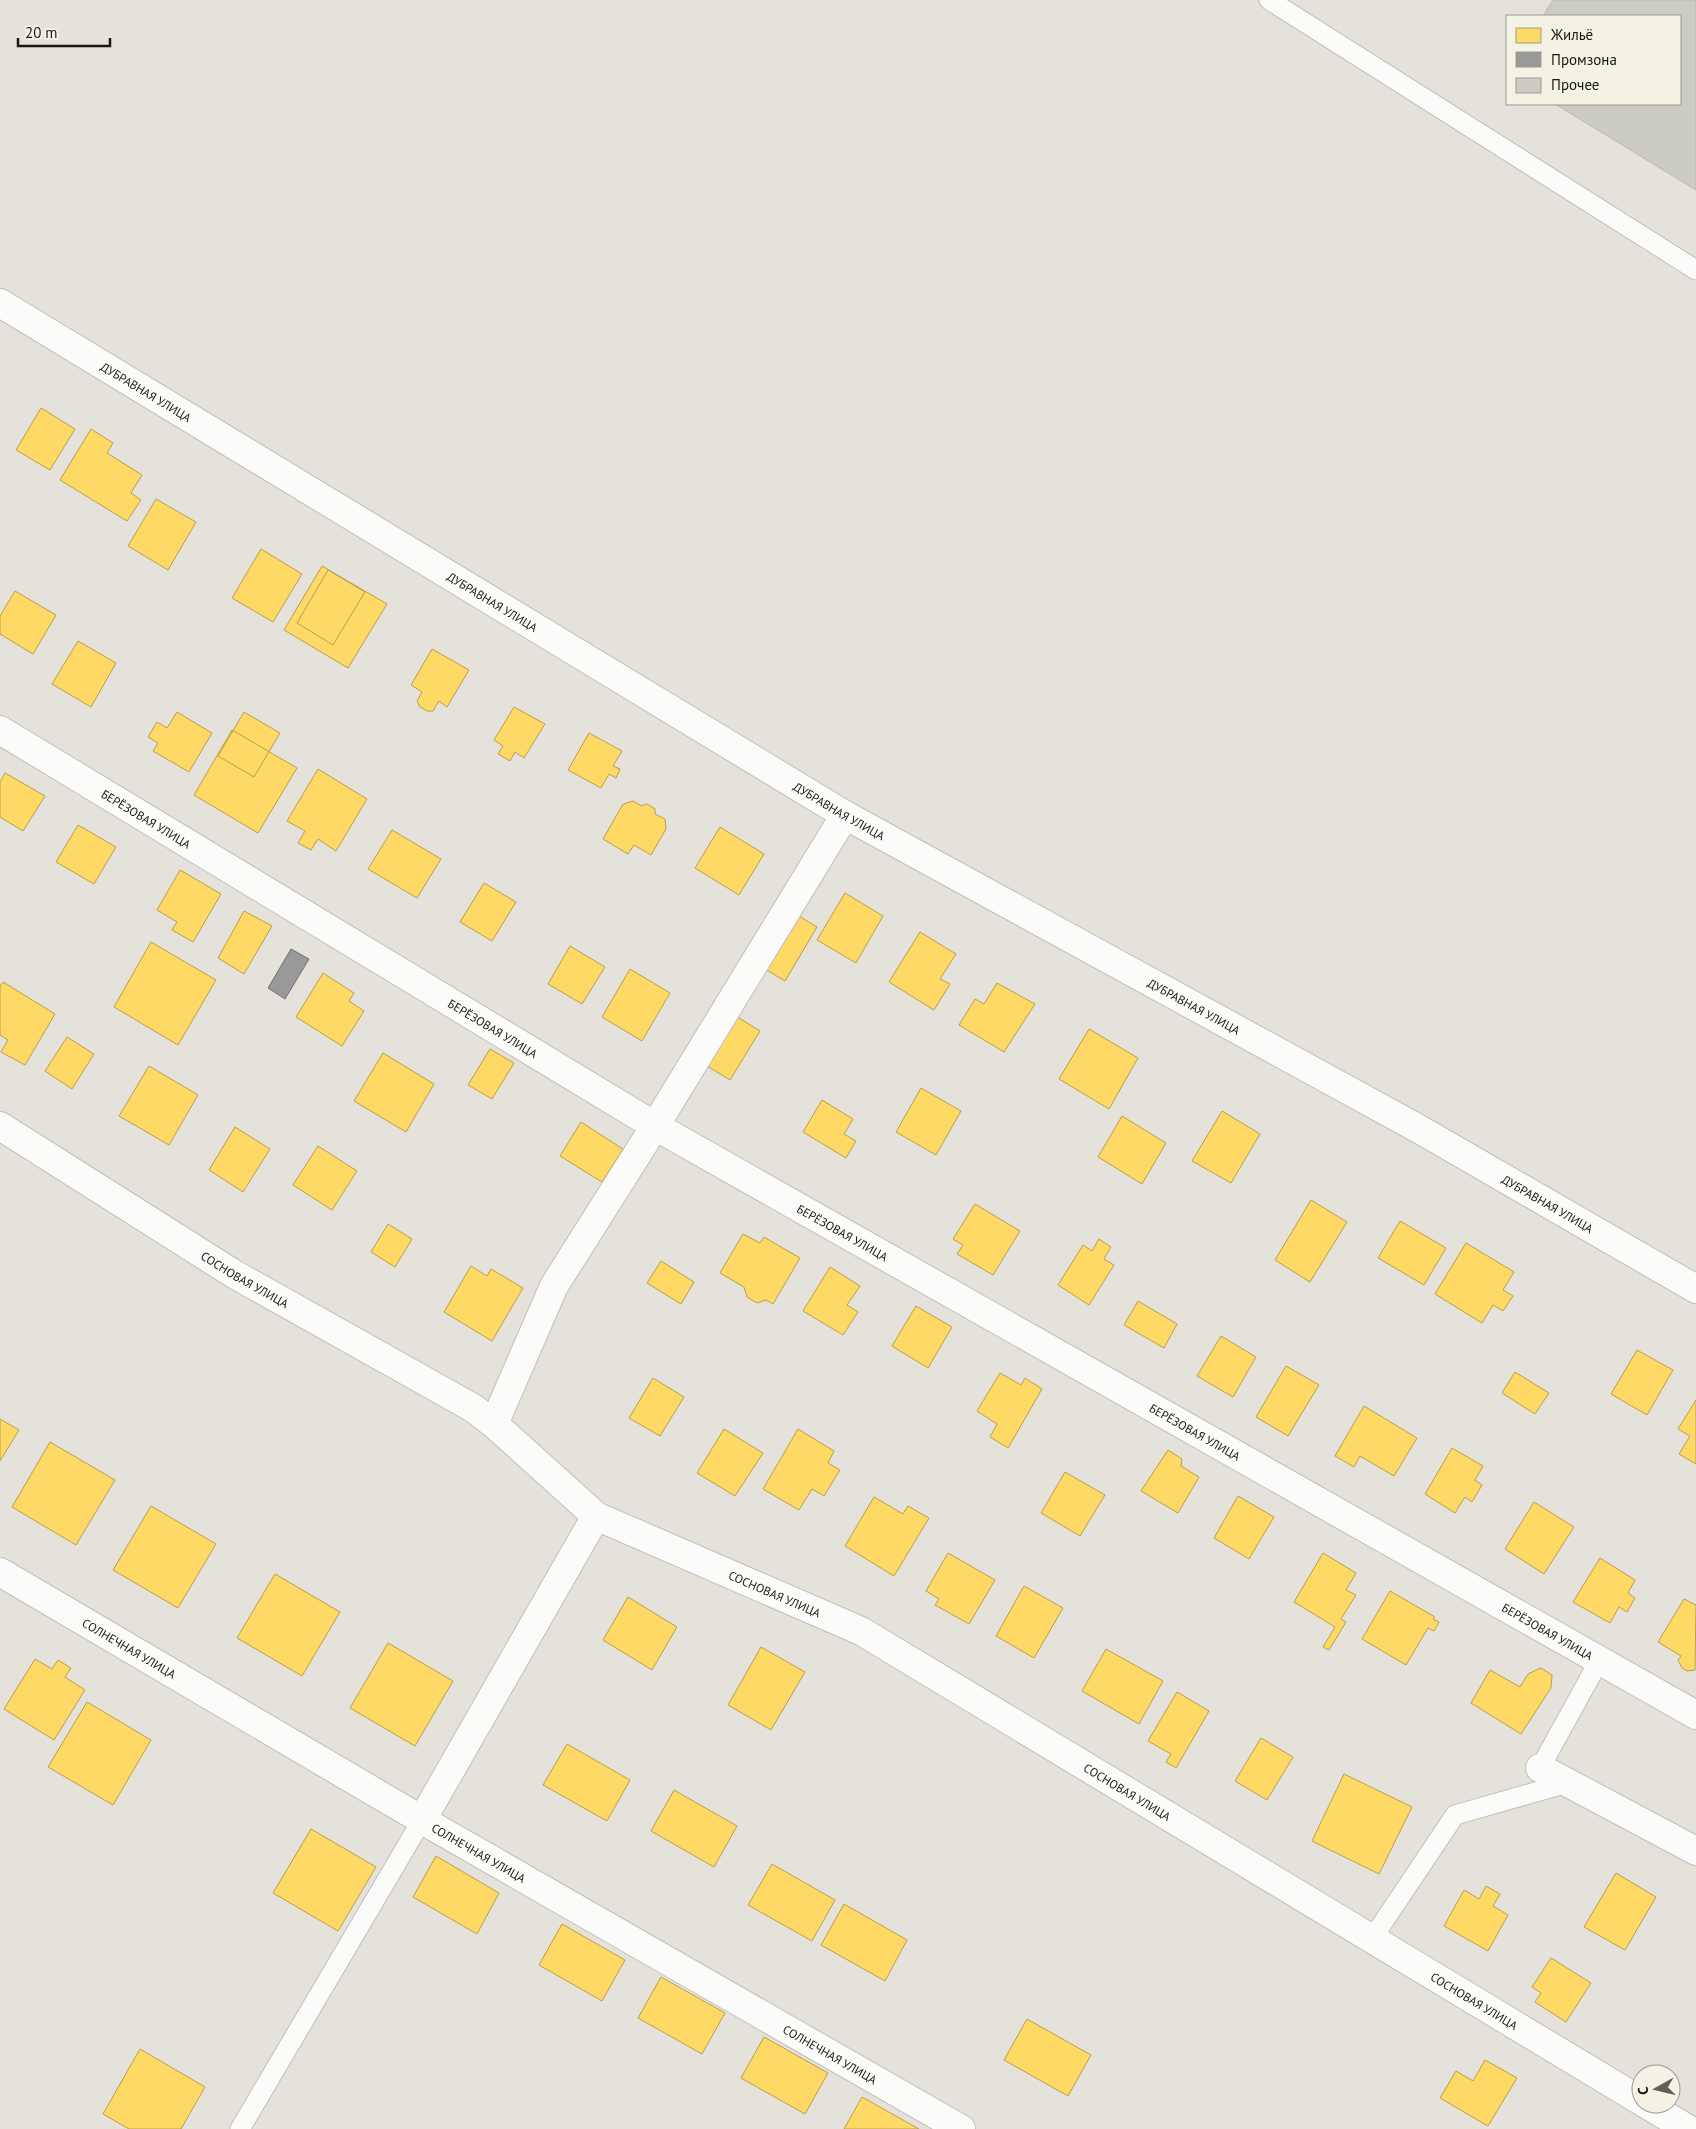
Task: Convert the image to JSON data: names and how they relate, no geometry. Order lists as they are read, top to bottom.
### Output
{
  "streets": {
    "street": [
      "ДУБРАВНАЯ УЛИЦА",
      "БЕРЁЗОВАЯ УЛИЦА",
      "СОСНОВАЯ УЛИЦА",
      "СОЛНЕЧНАЯ УЛИЦА"
    ]
  },
  "legend": ["Жильё", "Промзона", "Прочее"],
  "scale_bar": "20 m",
  "north": "left"
}
